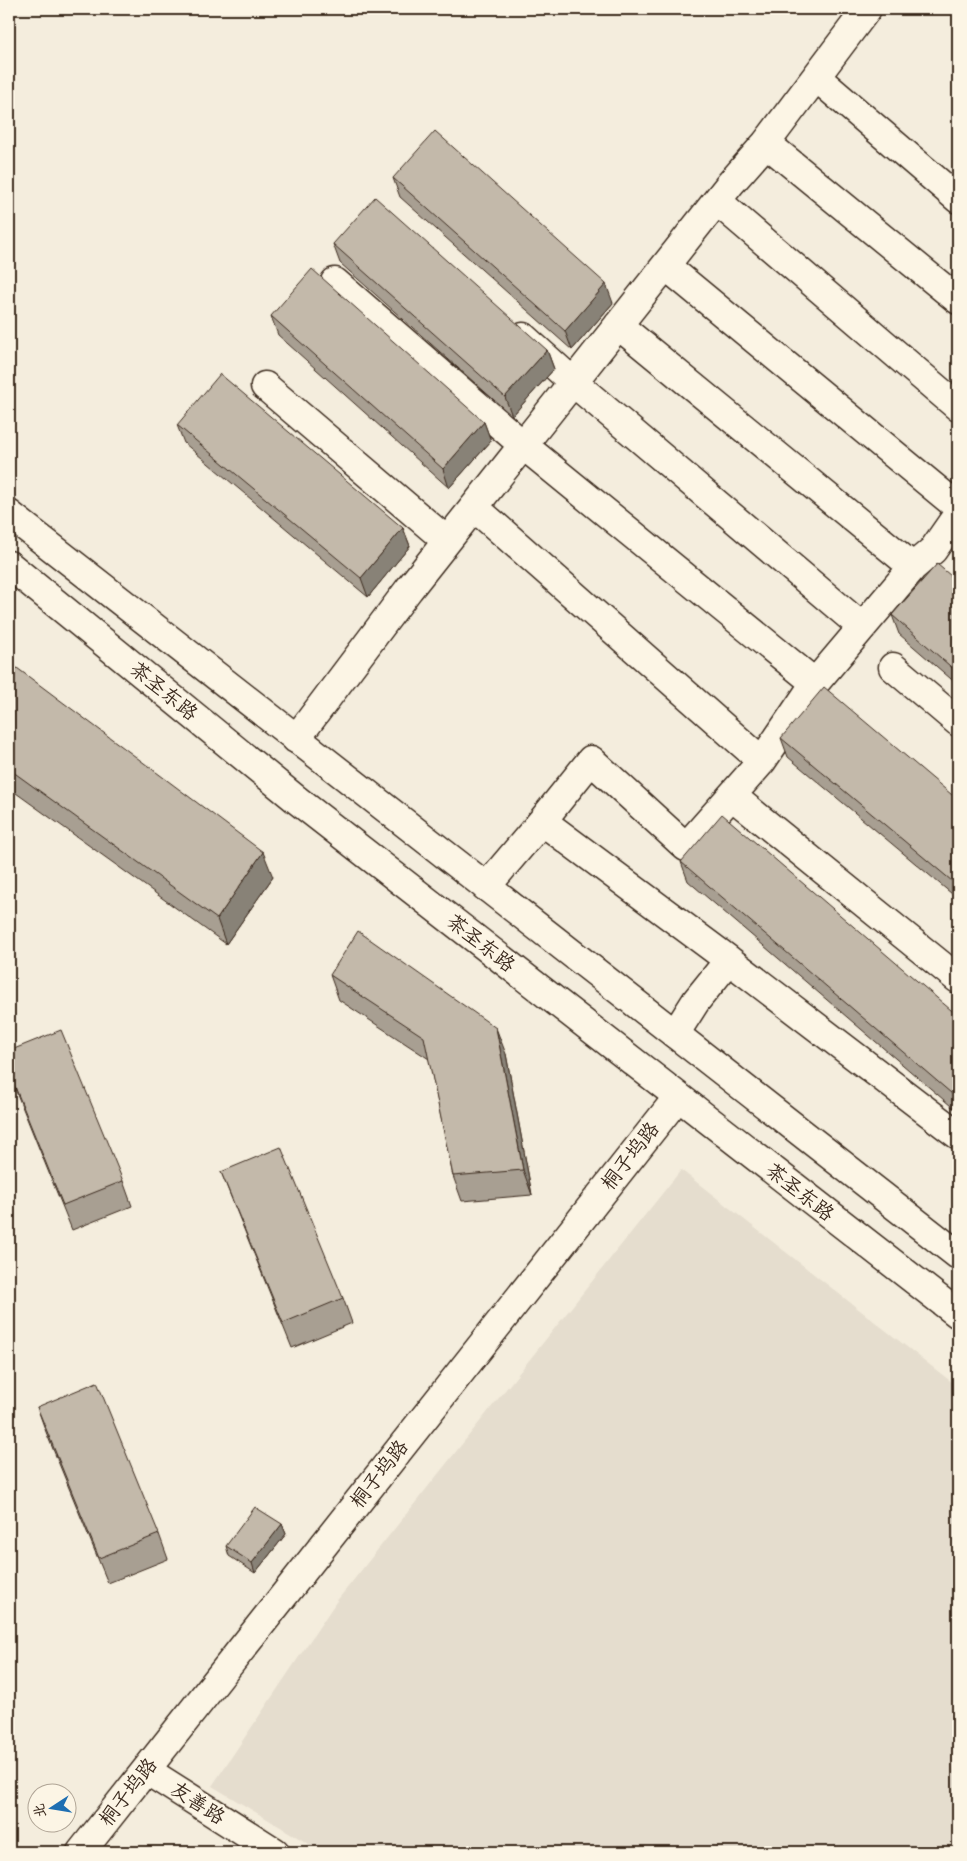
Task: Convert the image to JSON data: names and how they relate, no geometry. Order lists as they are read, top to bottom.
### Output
{
  "streets": {
    "main road": ["茶圣东路", "桐子坞路", "友善路"]
  },
  "crossings": [
    ["茶圣东路", "桐子坞路"],
    ["桐子坞路", "友善路"]
  ],
  "north": "left"
}
